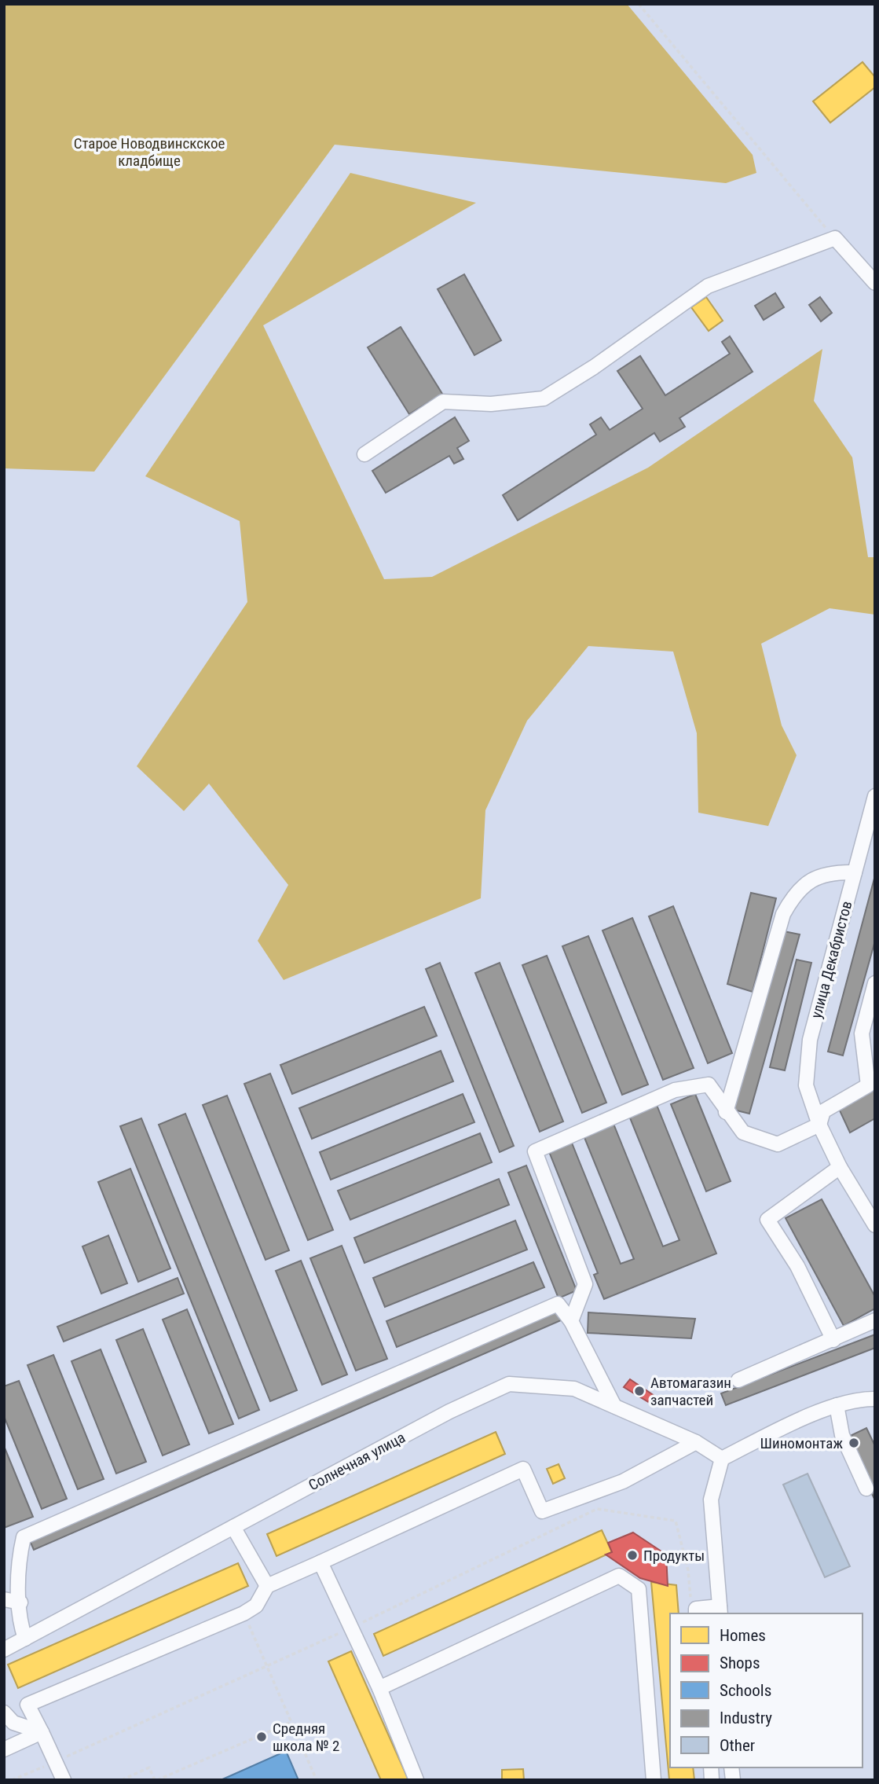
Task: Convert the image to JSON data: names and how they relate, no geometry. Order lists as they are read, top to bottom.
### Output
{
  "streets": {
    "street": ["улица Декабристов", "Солнечная улица"]
  },
  "parks": ["Старое Новодвинскское кладбище"],
  "places": [
    "Автомагазин запчастей",
    "Шиномонтаж",
    "Продукты",
    "Средняя школа № 2"
  ],
  "legend": [
    "Homes",
    "Shops",
    "Schools",
    "Industry",
    "Other"
  ]
}
